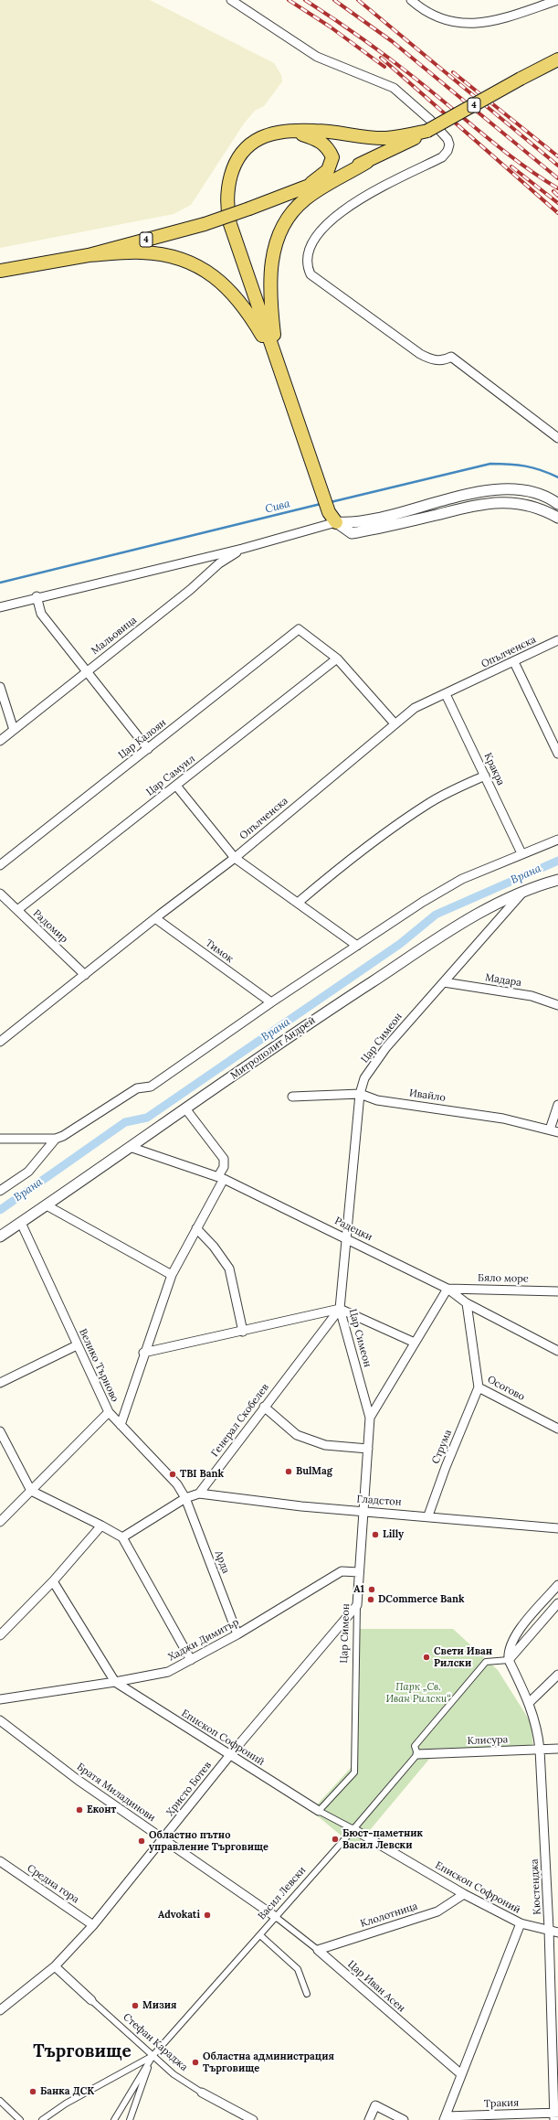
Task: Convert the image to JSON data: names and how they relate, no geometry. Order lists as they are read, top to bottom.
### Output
{
  "streets": {
    "main road": ["4"],
    "street": [
      "Мальовица",
      "Опълченска",
      "Цар Калоян",
      "Кракра",
      "Цар Самуил",
      "Радомир",
      "Тимок",
      "Мадара",
      "Цар Симеон",
      "Митрополит Андрей",
      "Ивайло",
      "Радецки",
      "Бяло море",
      "Велико Търново",
      "Осогово",
      "Генерал Скобелев",
      "Струма",
      "Гладстон",
      "Арда",
      "Хаджи Димитър",
      "Епископ Софроний",
      "Клисура",
      "Христо Ботев",
      "Братя Миладинови",
      "Средна гора",
      "Кюстенджа",
      "Васил Левски",
      "Клолотница",
      "Цар Иван Асен",
      "Стефан Караджа",
      "Тракия"
    ]
  },
  "crossings": [
    ["Опълченска", "Кракра"],
    ["Опълченска", "Радомир"],
    ["Опълченска", "Тимок"],
    ["Цар Калоян", "Цар Самуил"],
    ["Цар Самуил", "Радомир"],
    ["Мадара", "Цар Симеон"],
    ["Цар Симеон", "Митрополит Андрей"],
    ["Цар Симеон", "Ивайло"],
    ["Цар Симеон", "Радецки"],
    ["Цар Симеон", "Генерал Скобелев"],
    ["Цар Симеон", "Гладстон"],
    ["Цар Симеон", "Хаджи Димитър"],
    ["Цар Симеон", "Епископ Софроний"],
    ["Цар Симеон", "Христо Ботев"],
    ["Митрополит Андрей", "Радецки"],
    ["Митрополит Андрей", "Велико Търново"],
    ["Радецки", "Бяло море"],
    ["Радецки", "Осогово"],
    ["Велико Търново", "Арда"],
    ["Осогово", "Струма"],
    ["Генерал Скобелев", "Гладстон"],
    ["Струма", "Гладстон"],
    ["Арда", "Хаджи Димитър"],
    ["Хаджи Димитър", "Епископ Софроний"],
    ["Епископ Софроний", "Христо Ботев"],
    ["Епископ Софроний", "Кюстенджа"],
    ["Епископ Софроний", "Васил Левски"],
    ["Епископ Софроний", "Клолотница"],
    ["Клисура", "Кюстенджа"],
    ["Клисура", "Васил Левски"],
    ["Христо Ботев", "Братя Миладинови"],
    ["Христо Ботев", "Средна гора"],
    ["Христо Ботев", "Стефан Караджа"],
    ["Братя Миладинови", "Васил Левски"],
    ["Братя Миладинови", "Цар Иван Асен"],
    ["Кюстенджа", "Васил Левски"],
    ["Кюстенджа", "Тракия"],
    ["Васил Левски", "Цар Иван Асен"],
    ["Васил Левски", "Стефан Караджа"],
    ["Клолотница", "Цар Иван Асен"]
  ],
  "districts": ["Търговище"],
  "water": ["Сива", "Врана"],
  "parks": ["Парк „Св. Иван Рилски“"],
  "places": [
    "BulMag",
    "TBI Bank",
    "Lilly",
    "A1",
    "DCommerce Bank",
    "Свети Иван Рилски",
    "Еконт",
    "Бюст-паметник Васил Левски",
    "Областно пътно управление Търговище",
    "Advokati",
    "Мизия",
    "Областна администрация Търговище",
    "Банка ДСК"
  ]
}
